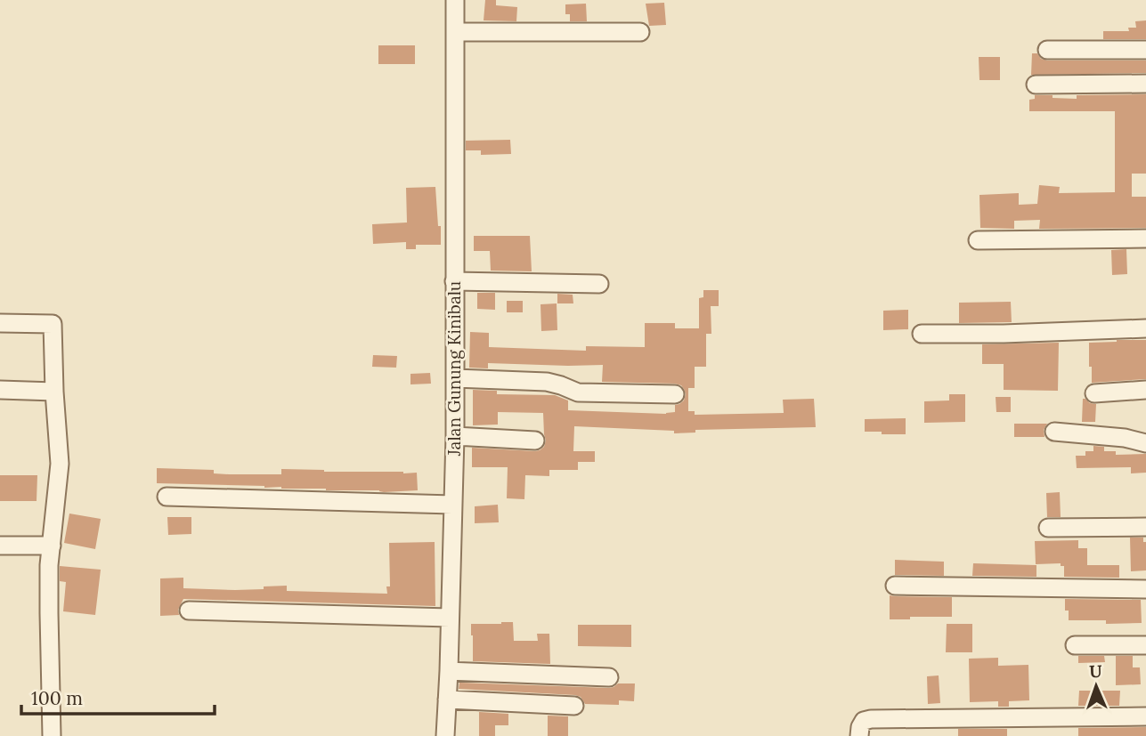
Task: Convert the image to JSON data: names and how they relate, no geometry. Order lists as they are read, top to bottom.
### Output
{
  "streets": {
    "street": ["Jalan Gunung Kinibalu"]
  },
  "scale_bar": "100 m",
  "north": "top"
}
